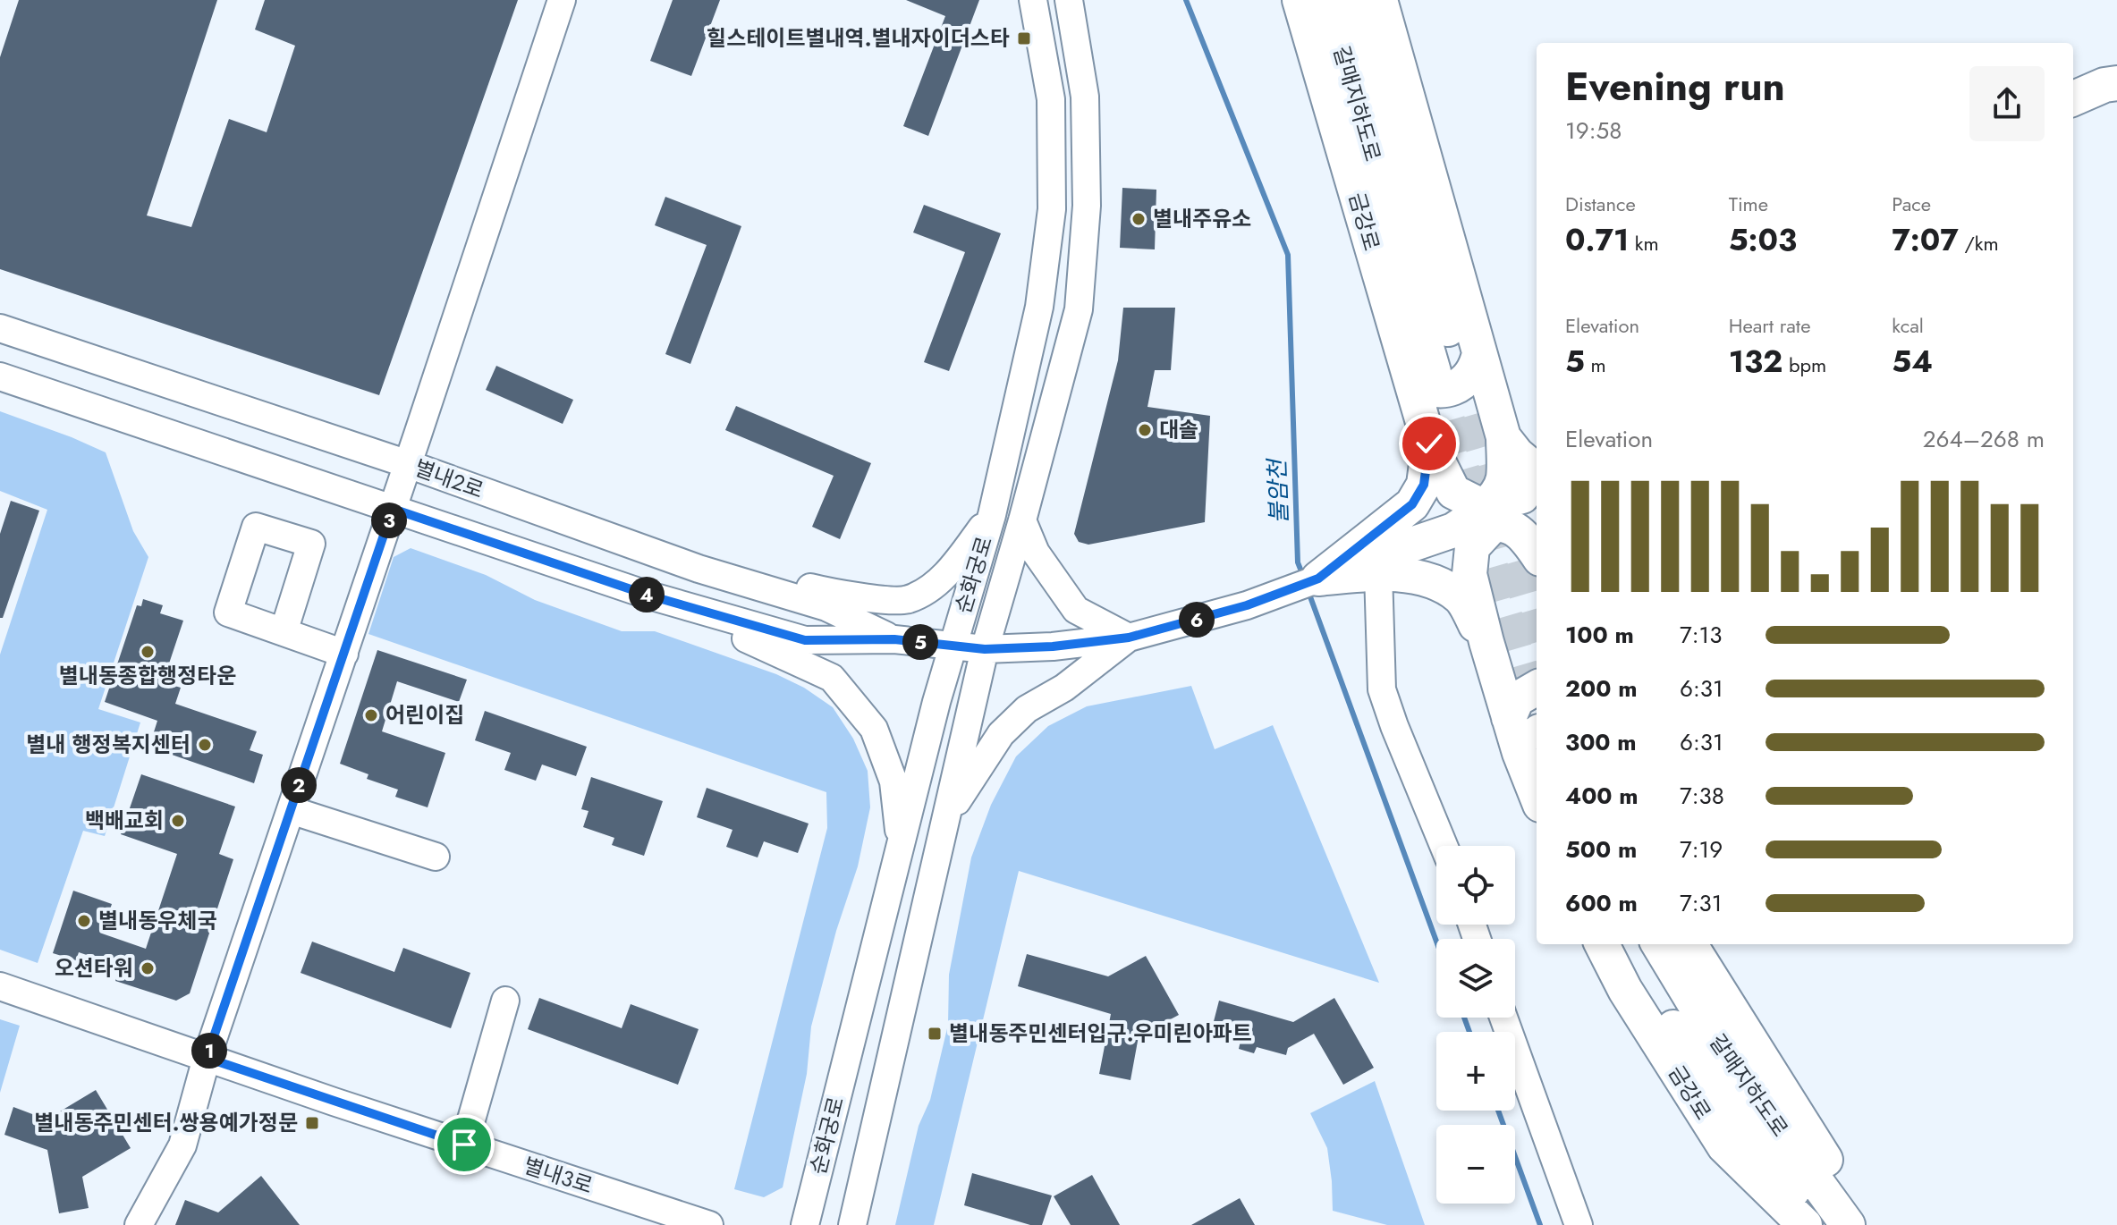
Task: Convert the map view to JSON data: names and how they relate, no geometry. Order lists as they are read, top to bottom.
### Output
{
  "streets": {
    "main road": ["갈매지하도로", "금강로"],
    "street": ["별내2로", "순화궁로", "별내3로"]
  },
  "crossings": [
    ["갈매지하도로", "금강로"],
    ["별내2로", "순화궁로"]
  ],
  "water": ["불암천"],
  "places": {
    "transit": ["힐스테이트별내역.별내자이더스타", "별내동주민센터입구.우미린아파트", "별내동주민센터.쌍용예가정문"],
    "other": [
      "별내주유소",
      "대솔",
      "별내동종합행정타운",
      "어린이집",
      "별내 행정복지센터",
      "백배교회",
      "별내동우체국",
      "오션타워"
    ]
  },
  "page": {
    "heading": ["Evening run", "19:58"],
    "stats": [
      ["Distance", "0.71 km"],
      ["Time", "5:03"],
      ["Pace", "7:07 /km"],
      ["Elevation", "5 m"],
      ["Heart rate", "132 bpm"],
      ["kcal", "54"]
    ],
    "chart": ["Elevation", "264–268 m"],
    "pins": [
      "3",
      "4",
      "6",
      "5",
      "2",
      "1"
    ],
    "list": [
      {
        "name": "100 m",
        "note": "7:13"
      },
      {
        "name": "200 m",
        "note": "6:31"
      },
      {
        "name": "300 m",
        "note": "6:31"
      },
      {
        "name": "400 m",
        "note": "7:38"
      },
      {
        "name": "500 m",
        "note": "7:19"
      },
      {
        "name": "600 m",
        "note": "7:31"
      }
    ],
    "map_buttons": ["+", "−"]
  }
}
